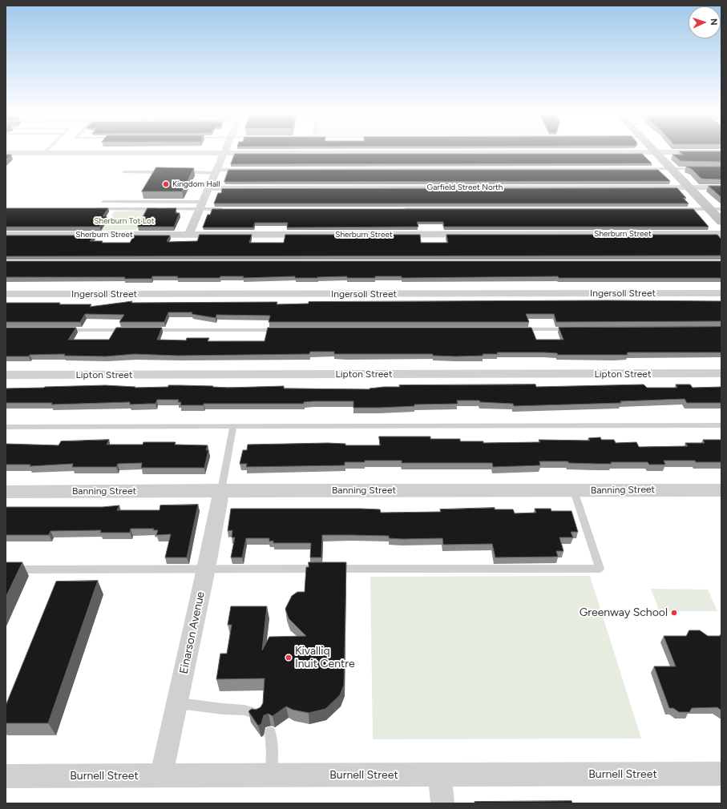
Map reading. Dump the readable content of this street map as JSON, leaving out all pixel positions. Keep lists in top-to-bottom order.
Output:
{
  "streets": {
    "street": [
      "Garfield Street North",
      "Sherburn Street",
      "Ingersoll Street",
      "Lipton Street",
      "Banning Street",
      "Einarson Avenue",
      "Burnell Street"
    ]
  },
  "crossings": [
    ["Banning Street", "Einarson Avenue"],
    ["Einarson Avenue", "Burnell Street"]
  ],
  "parks": ["Sherburn Tot Lot"],
  "places": ["Kingdom Hall", "Greenway School", "Kivalliq Inuit Centre"],
  "north": "right"
}
